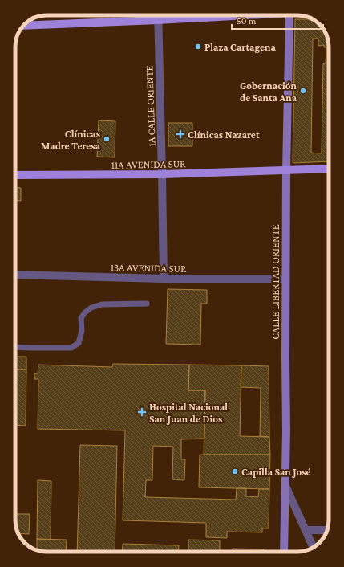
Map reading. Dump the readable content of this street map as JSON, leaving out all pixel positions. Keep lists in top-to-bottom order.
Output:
{
  "streets": {
    "main road": ["11A AVENIDA SUR", "CALLE LIBERTAD ORIENTE"],
    "street": ["1A CALLE ORIENTE", "13A AVENIDA SUR"]
  },
  "crossings": [
    ["1A CALLE ORIENTE", "11A AVENIDA SUR"],
    ["1A CALLE ORIENTE", "13A AVENIDA SUR"],
    ["11A AVENIDA SUR", "CALLE LIBERTAD ORIENTE"],
    ["13A AVENIDA SUR", "CALLE LIBERTAD ORIENTE"]
  ],
  "places": {
    "other": [
      "Plaza Cartagena",
      "Gobernación de Santa Ana",
      "Clínicas Madre Teresa",
      "Capilla San José"
    ],
    "health": ["Clínicas Nazaret", "Hospital Nacional San Juan de Dios"]
  },
  "scale_bar": "50 m"
}
